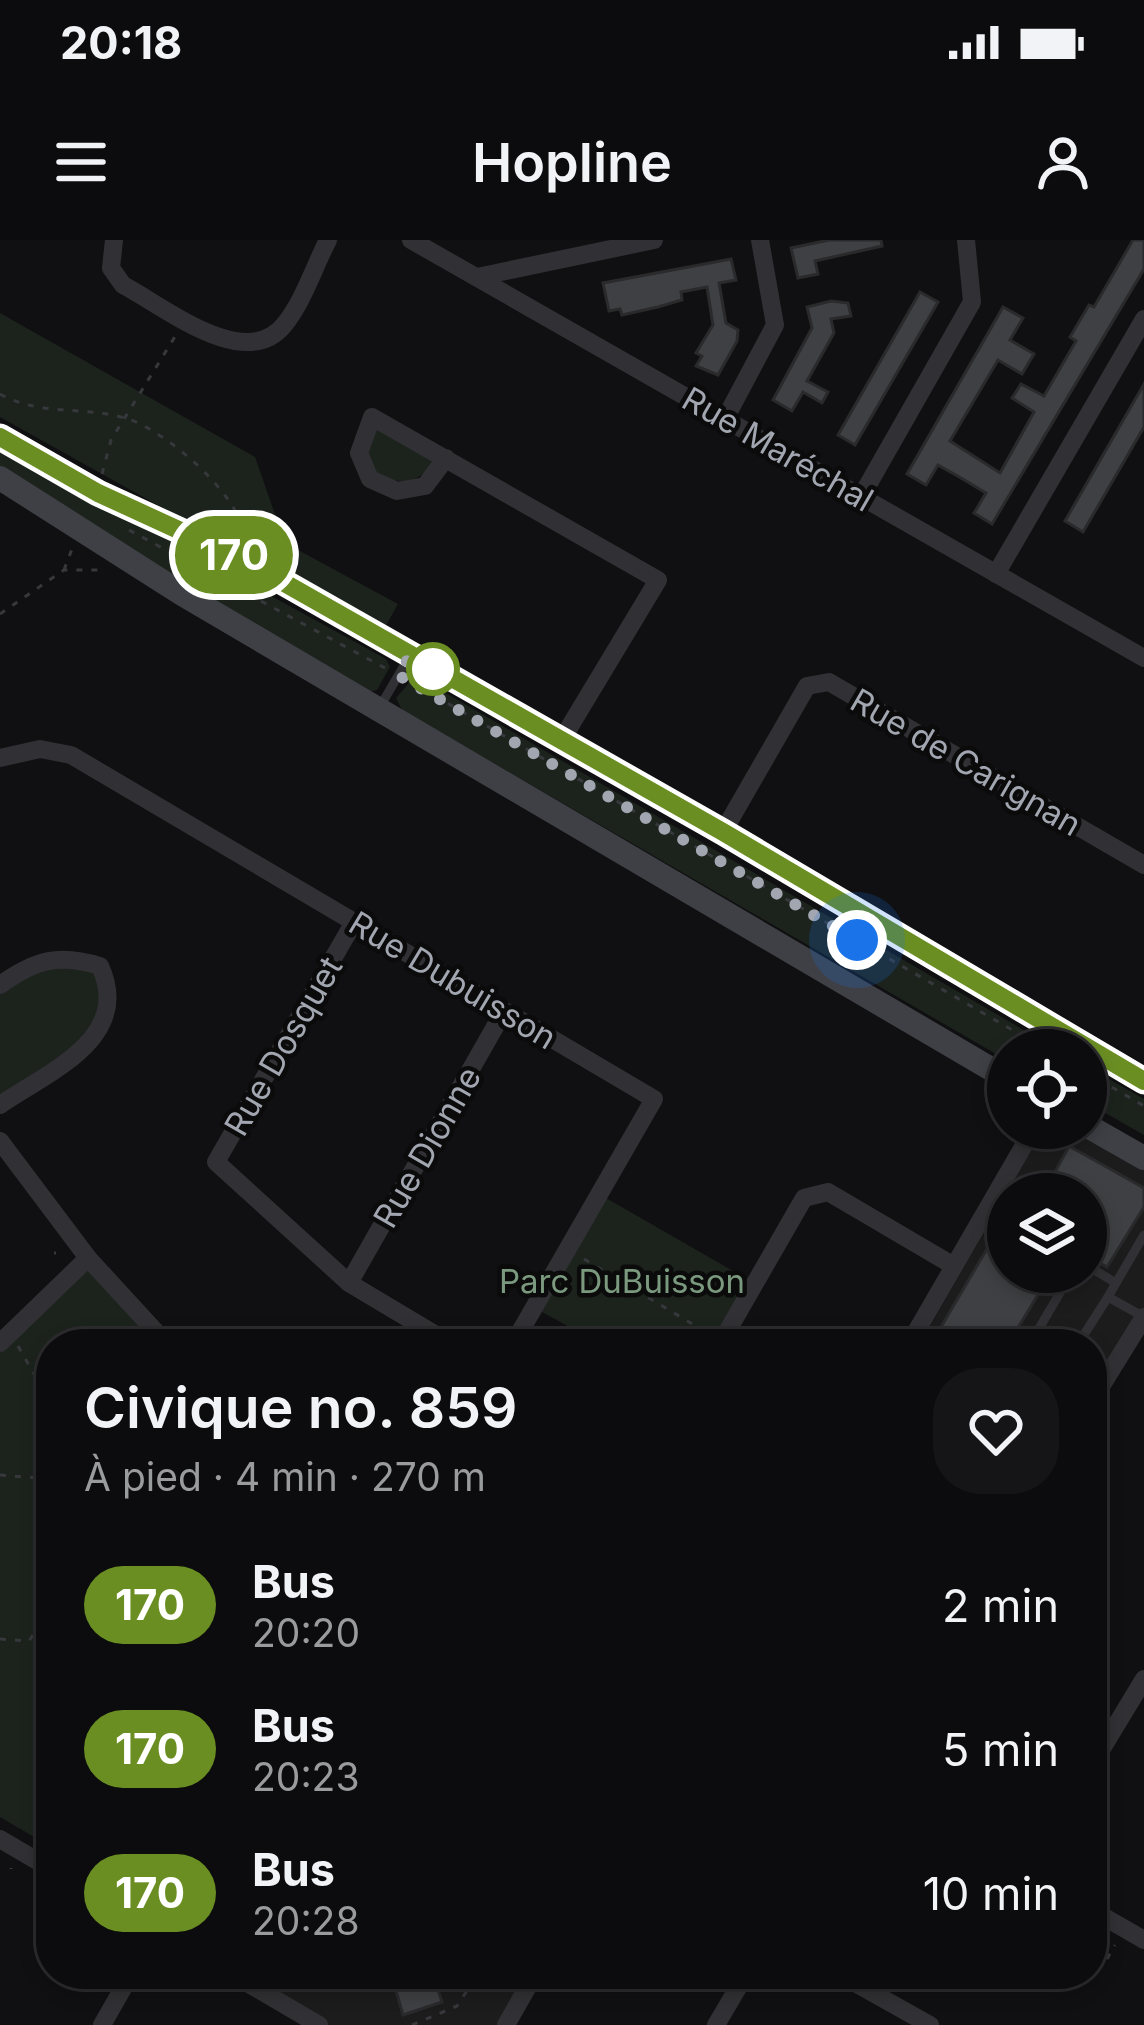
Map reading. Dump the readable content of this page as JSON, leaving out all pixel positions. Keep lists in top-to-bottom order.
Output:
{
  "streets": {
    "street": [
      "Rue Maréchal",
      "Rue de Carignan",
      "Rue Dubuisson",
      "Rue Dosquet",
      "Rue Dionne"
    ]
  },
  "crossings": [
    ["Rue Dubuisson", "Rue Dosquet"],
    ["Rue Dubuisson", "Rue Dionne"],
    ["Rue Dosquet", "Rue Dionne"]
  ],
  "parks": ["Parc DuBuisson"],
  "lines": ["bus line 170"],
  "page": {
    "status": "20:18",
    "header": "Hopline",
    "on_map": "170",
    "heading": ["Civique no. 859", "À pied · 4 min · 270 m"],
    "list": [
      {
        "mark": "170",
        "name": "Bus",
        "note": "20:20",
        "value": "2 min"
      },
      {
        "mark": "170",
        "name": "Bus",
        "note": "20:23",
        "value": "5 min"
      },
      {
        "mark": "170",
        "name": "Bus",
        "note": "20:28",
        "value": "10 min"
      }
    ]
  }
}
